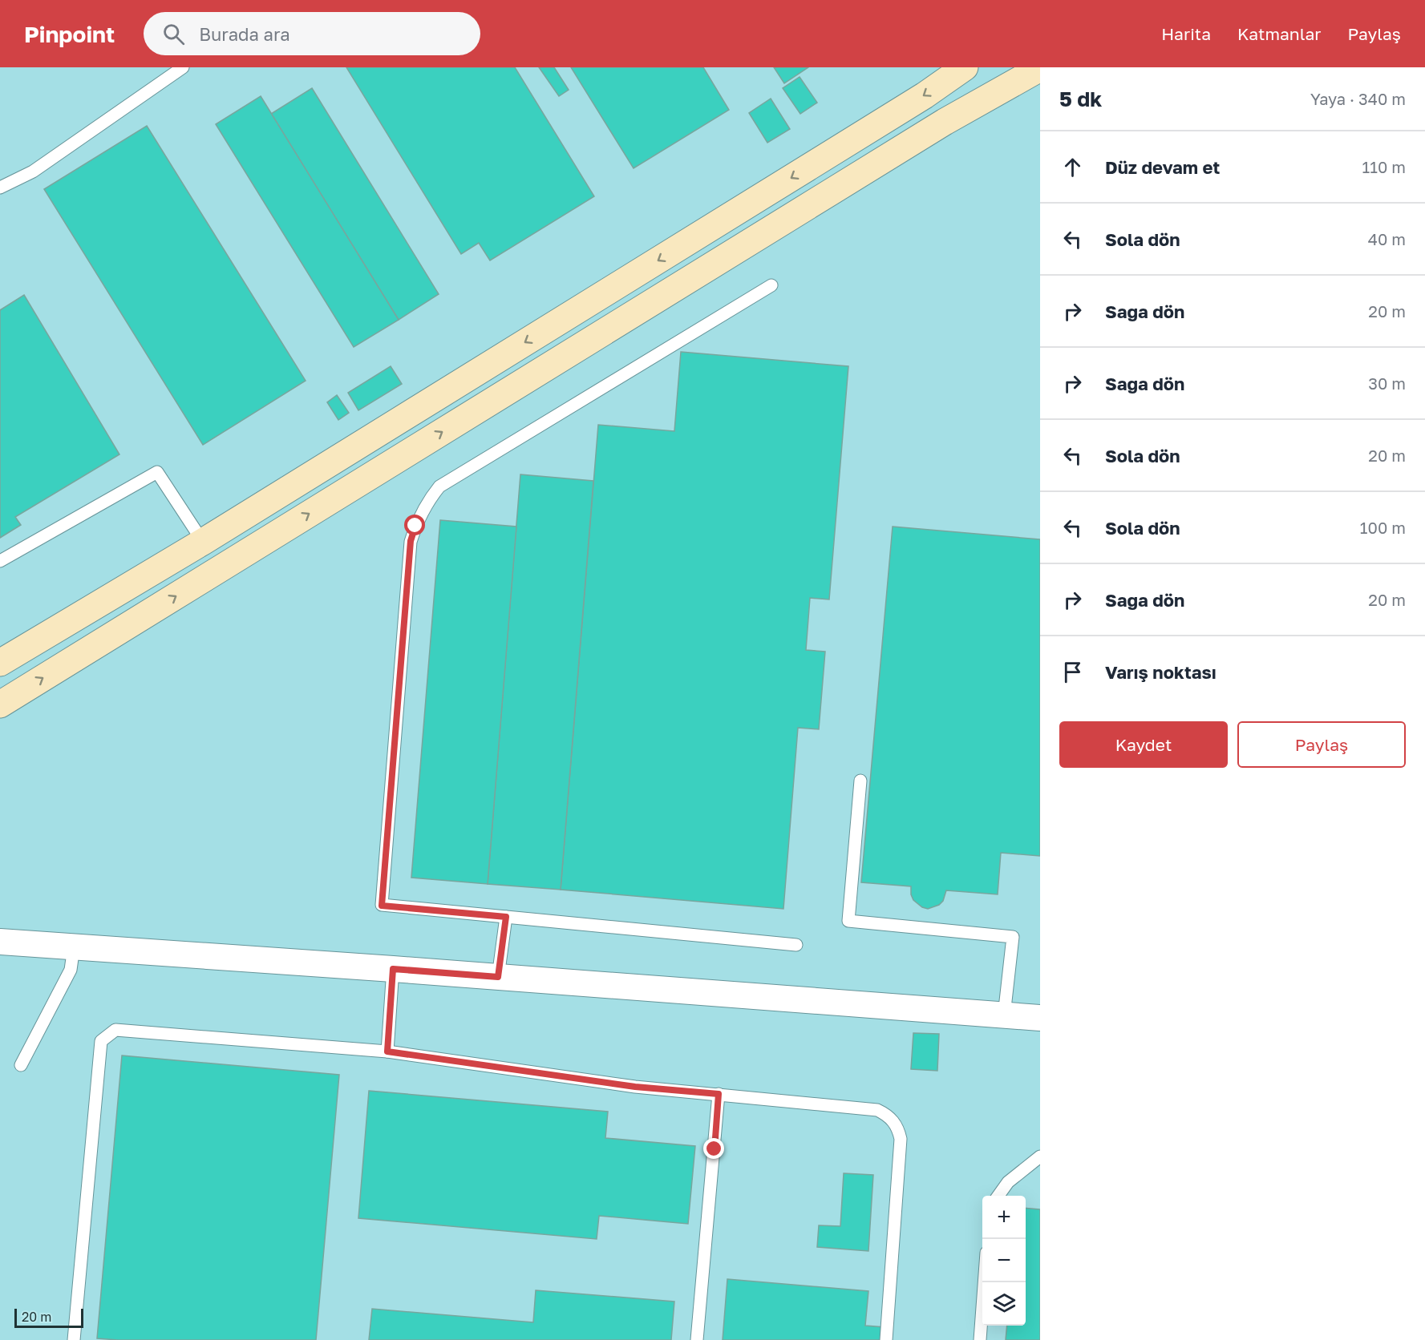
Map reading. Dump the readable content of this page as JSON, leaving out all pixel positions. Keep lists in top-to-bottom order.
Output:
{
  "scale_bar": "20 m",
  "page": {
    "header": "Pinpoint",
    "search": "Burada ara",
    "nav": ["Harita", "Katmanlar", "Paylaş"],
    "heading": ["5 dk", "Yaya · 340 m"],
    "list": [
      ["Düz devam et", "110 m"],
      ["Sola dön", "40 m"],
      ["Sağa dön", "20 m"],
      ["Sağa dön", "30 m"],
      ["Sola dön", "20 m"],
      ["Sola dön", "100 m"],
      ["Sağa dön", "20 m"],
      "Varış noktası"
    ],
    "buttons": ["Kaydet", "Paylaş"],
    "map_buttons": ["+", "−"],
    "scale": "20 m"
  }
}
